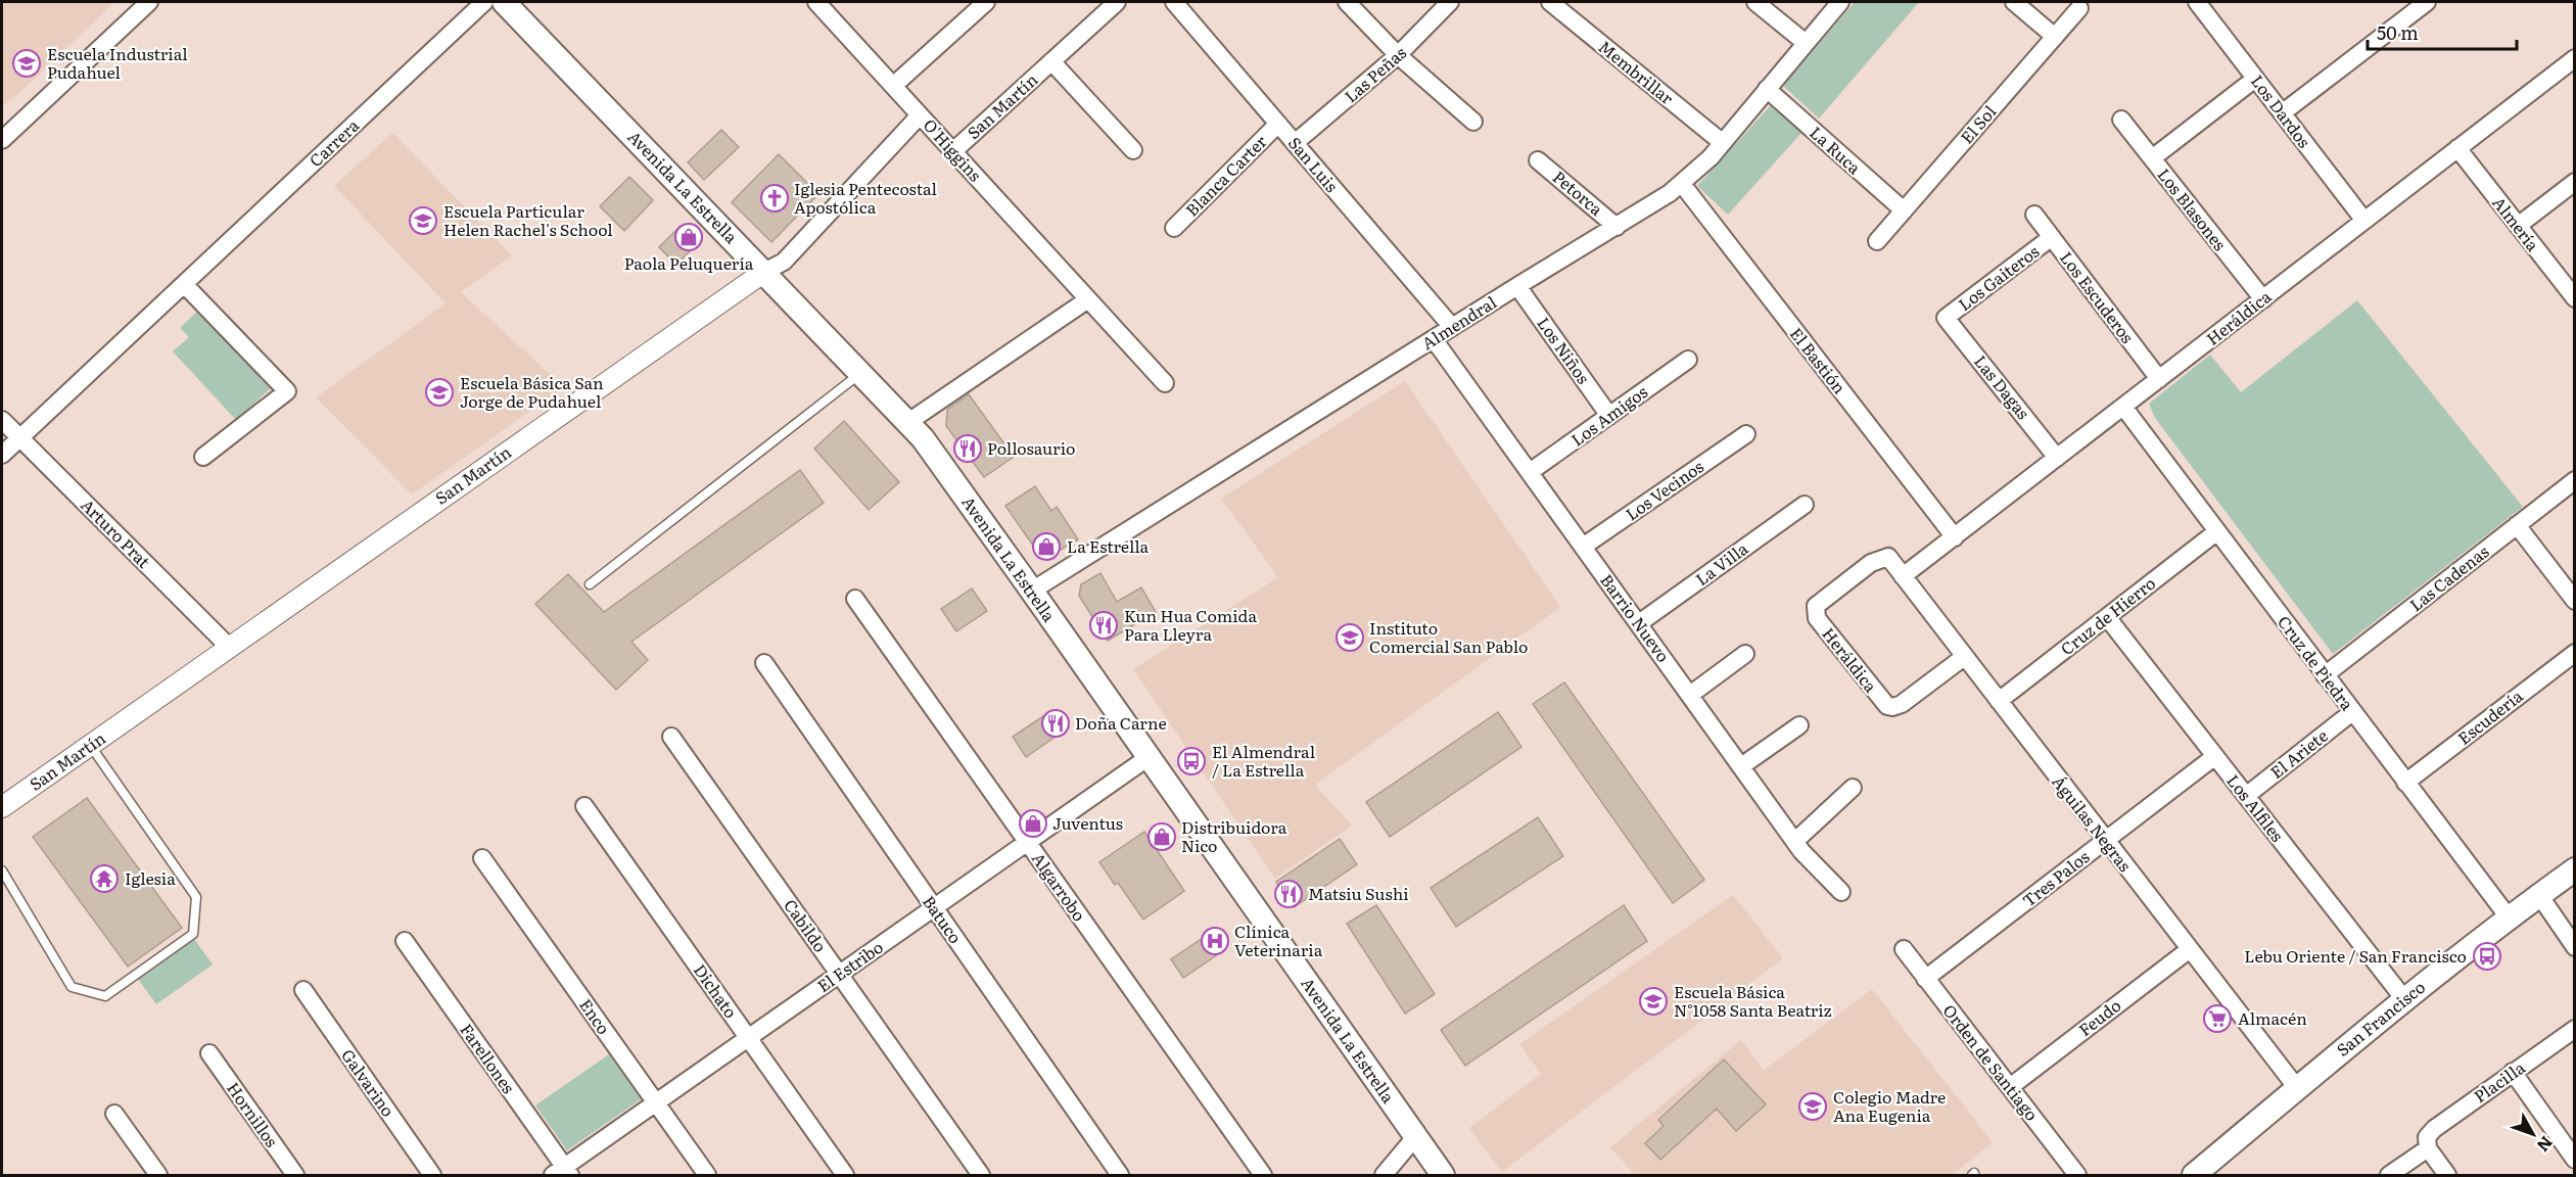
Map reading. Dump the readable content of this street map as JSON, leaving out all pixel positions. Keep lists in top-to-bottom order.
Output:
{
  "streets": {
    "main road": ["Avenida La Estrella", "San Francisco"],
    "street": [
      "Membrillar",
      "Las Peñas",
      "San Martín",
      "Los Dardos",
      "El Sol",
      "Carrera",
      "O'Higgins",
      "La Ruca",
      "San Luis",
      "Blanca Carter",
      "Petorca",
      "Los Blasones",
      "Almería",
      "Los Gaiteros",
      "Los Escuderos",
      "Heráldica",
      "Almendral",
      "Los Niños",
      "El Bastión",
      "Las Dagas",
      "Los Amigos",
      "Los Vecinos",
      "Arturo Prat",
      "La Villa",
      "Las Cadenas",
      "Cruz de Hierro",
      "Barrio Nuevo",
      "Cruz de Piedra",
      "Escudería",
      "El Ariete",
      "Los Alfiles",
      "Águilas Negras",
      "Tres Palos",
      "Algarrobo",
      "Batuco",
      "Cabildo",
      "El Estribo",
      "Dichato",
      "Enco",
      "Feudo",
      "Farellones",
      "Orden de Santiago",
      "Placilla",
      "Galvarino",
      "Hornillos"
    ]
  },
  "crossings": [
    ["Membrillar", "Almendral"],
    ["Las Peñas", "San Luis"],
    ["San Martín", "O'Higgins"],
    ["San Martín", "Avenida La Estrella"],
    ["San Martín", "Arturo Prat"],
    ["Los Dardos", "Heráldica"],
    ["El Sol", "La Ruca"],
    ["Carrera", "Arturo Prat"],
    ["La Ruca", "Almendral"],
    ["San Luis", "Blanca Carter"],
    ["San Luis", "Almendral"],
    ["Avenida La Estrella", "Almendral"],
    ["Avenida La Estrella", "El Estribo"],
    ["Petorca", "Almendral"],
    ["Los Blasones", "Heráldica"],
    ["Almería", "Heráldica"],
    ["Los Gaiteros", "Los Escuderos"],
    ["Los Gaiteros", "Las Dagas"],
    ["Los Escuderos", "Heráldica"],
    ["Heráldica", "El Bastión"],
    ["Heráldica", "Las Dagas"],
    ["Heráldica", "Cruz de Piedra"],
    ["Heráldica", "Águilas Negras"],
    ["Almendral", "Los Niños"],
    ["Almendral", "El Bastión"],
    ["Almendral", "Barrio Nuevo"],
    ["Los Niños", "Los Amigos"],
    ["Los Amigos", "Barrio Nuevo"],
    ["Los Vecinos", "Barrio Nuevo"],
    ["La Villa", "Barrio Nuevo"],
    ["Las Cadenas", "Cruz de Piedra"],
    ["Cruz de Hierro", "Cruz de Piedra"],
    ["Cruz de Hierro", "Los Alfiles"],
    ["Cruz de Hierro", "Águilas Negras"],
    ["Cruz de Piedra", "Escudería"],
    ["Cruz de Piedra", "El Ariete"],
    ["Cruz de Piedra", "San Francisco"],
    ["El Ariete", "Los Alfiles"],
    ["Los Alfiles", "Tres Palos"],
    ["Los Alfiles", "San Francisco"],
    ["Águilas Negras", "Tres Palos"],
    ["Águilas Negras", "Feudo"],
    ["Águilas Negras", "San Francisco"],
    ["Tres Palos", "Orden de Santiago"],
    ["Algarrobo", "El Estribo"],
    ["Batuco", "El Estribo"],
    ["Cabildo", "El Estribo"],
    ["El Estribo", "Dichato"],
    ["El Estribo", "Enco"],
    ["El Estribo", "Farellones"],
    ["Feudo", "Orden de Santiago"]
  ],
  "places": {
    "school or university": [
      "Escuela Industrial Pudahuel",
      "Escuela Particular Helen Rachel's School",
      "Escuela Básica San Jorge de Pudahuel",
      "Instituto Comercial San Pablo",
      "Escuela Básica N°1058 Santa Beatriz",
      "Colegio Madre Ana Eugenia"
    ],
    "church": ["Iglesia Pentecostal Apostólica"],
    "shop": [
      "Paola Peluquería",
      "La Estrella",
      "Juventus",
      "Distribuidora Nico"
    ],
    "restaurant": [
      "Pollosaurio",
      "Kun Hua Comida Para Lleyra",
      "Doña Carne",
      "Matsiu Sushi"
    ],
    "bus stop": ["El Almendral / La Estrella", "Lebu Oriente / San Francisco"],
    "temple": ["Iglesia"],
    "hospital": ["Clínica Veterinaria"],
    "supermarket": ["Almacén"]
  },
  "scale_bar": "50 m",
  "north": "bottom right"
}
